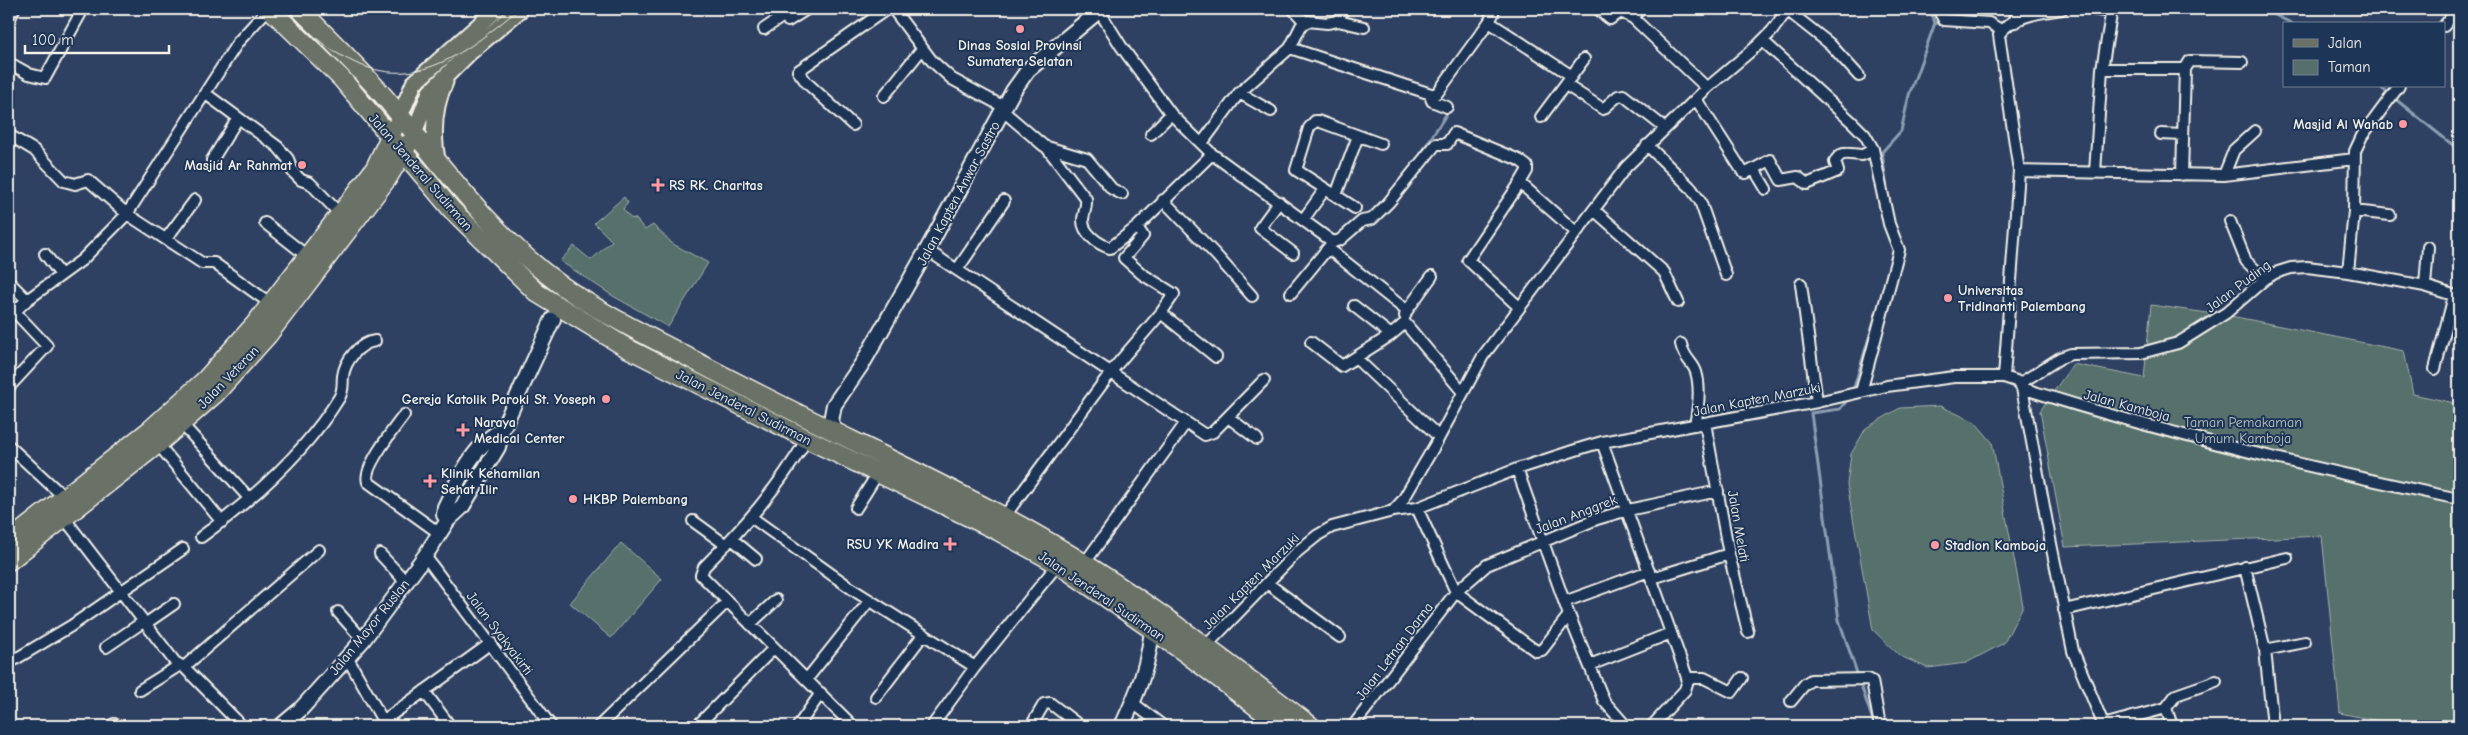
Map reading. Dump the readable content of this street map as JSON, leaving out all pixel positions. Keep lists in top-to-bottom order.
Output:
{
  "streets": {
    "highway": ["Jalan Jenderal Sudirman", "Jalan Veteran"],
    "street": [
      "Jalan Kapten Anwar Sastro",
      "Jalan Puding",
      "Jalan Kapten Marzuki",
      "Jalan Kamboja",
      "Jalan Anggrek",
      "Jalan Melati",
      "Jalan Mayor Ruslan",
      "Jalan Syakyakirti",
      "Jalan Letnan Darna"
    ]
  },
  "crossings": [
    ["Jalan Jenderal Sudirman", "Jalan Kapten Anwar Sastro"],
    ["Jalan Jenderal Sudirman", "Jalan Veteran"],
    ["Jalan Jenderal Sudirman", "Jalan Kapten Marzuki"],
    ["Jalan Puding", "Jalan Kapten Marzuki"],
    ["Jalan Puding", "Jalan Kamboja"],
    ["Jalan Kapten Marzuki", "Jalan Kamboja"],
    ["Jalan Kapten Marzuki", "Jalan Melati"],
    ["Jalan Anggrek", "Jalan Melati"],
    ["Jalan Anggrek", "Jalan Letnan Darna"],
    ["Jalan Mayor Ruslan", "Jalan Syakyakirti"]
  ],
  "parks": ["Taman Pemakaman Umum Kamboja"],
  "places": {
    "other": [
      "Dinas Sosial Provinsi Sumatera Selatan",
      "Masjid Al Wahab",
      "Masjid Ar Rahmat",
      "Universitas Tridinanti Palembang",
      "Gereja Katolik Paroki St. Yoseph",
      "HKBP Palembang",
      "Stadion Kamboja"
    ],
    "health": [
      "RS RK. Charitas",
      "Naraya Medical Center",
      "Klinik Kehamilan Sehat Ilir",
      "RSU YK Madira"
    ]
  },
  "legend": ["Jalan", "Taman"],
  "scale_bar": "100 m"
}
